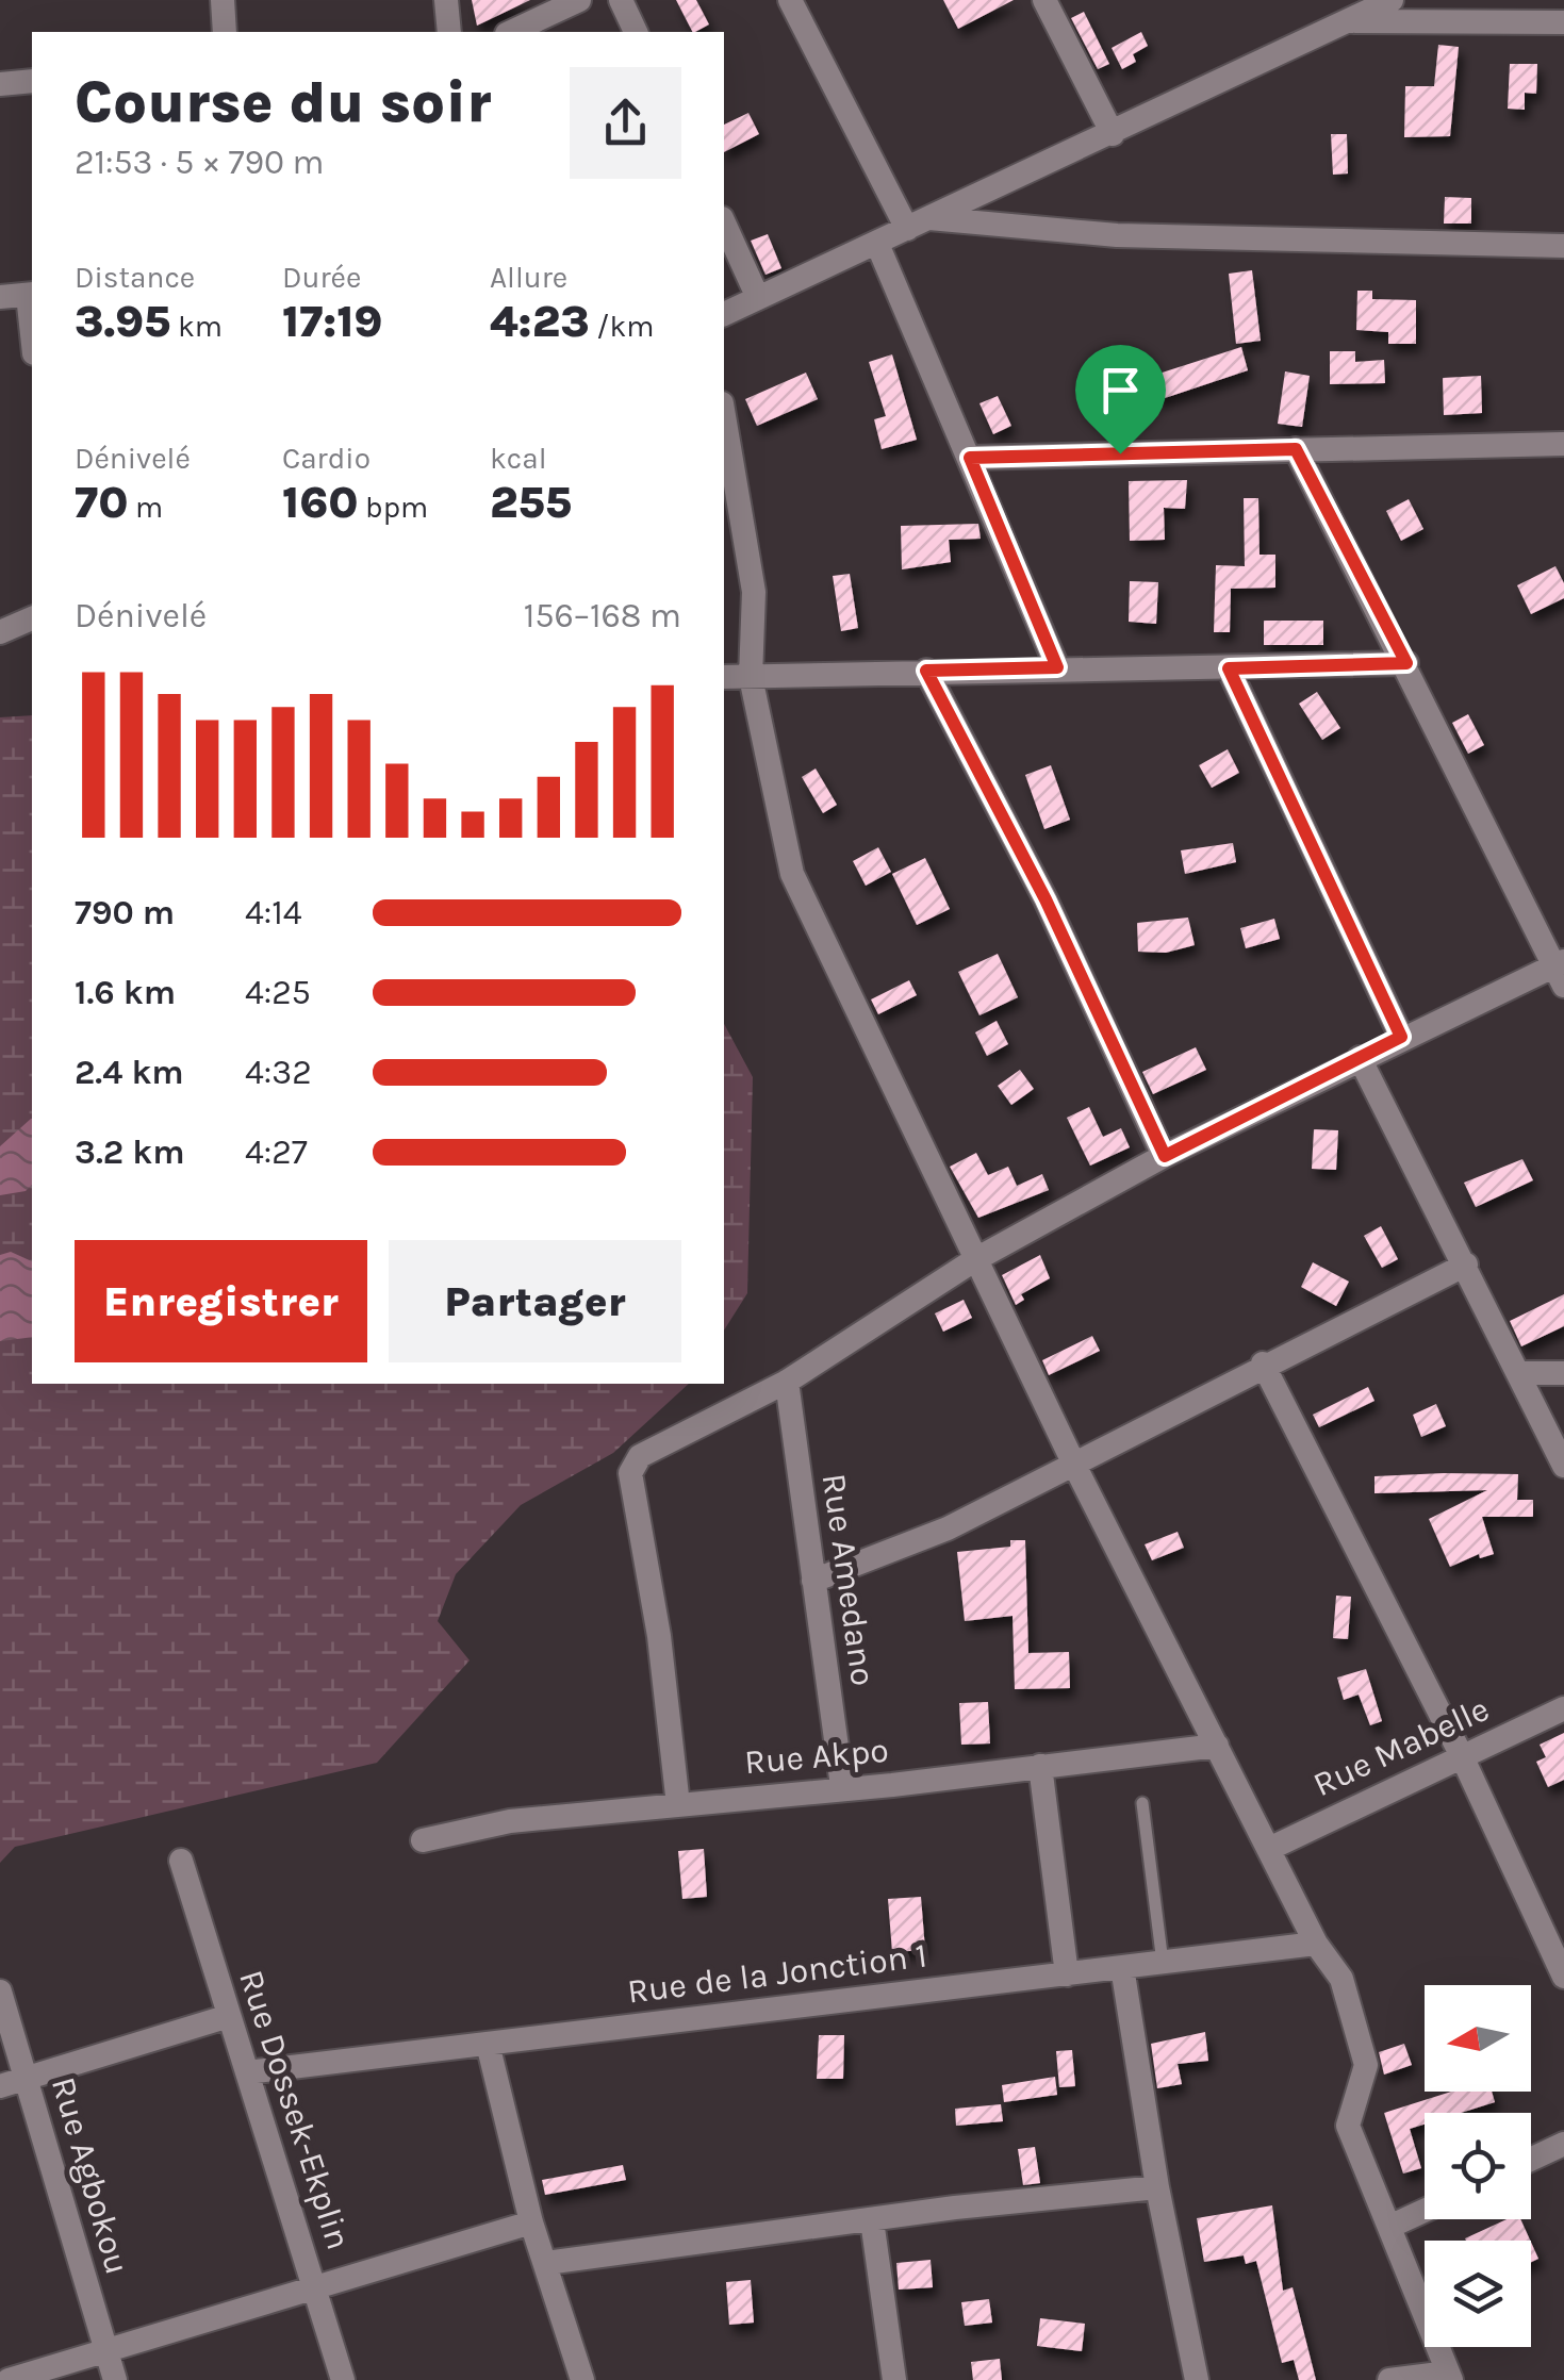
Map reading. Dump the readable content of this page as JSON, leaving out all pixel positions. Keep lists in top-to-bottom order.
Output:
{
  "streets": {
    "street": [
      "Rue Amedano",
      "Rue Mabelle",
      "Rue Akpo",
      "Rue de la Jonction 1",
      "Rue Dossek-Ekplin",
      "Rue Agbokou"
    ]
  },
  "crossings": [
    ["Rue Amedano", "Rue Akpo"],
    ["Rue de la Jonction 1", "Rue Dossek-Ekplin"]
  ],
  "north": "left",
  "page": {
    "heading": ["Course du soir", "21:53 · 5 × 790 m"],
    "stats": [
      ["Distance", "3.95 km"],
      ["Durée", "17:19"],
      ["Allure", "4:23 /km"],
      ["Dénivelé", "70 m"],
      ["Cardio", "160 bpm"],
      ["kcal", "255"]
    ],
    "chart": ["Dénivelé", "156–168 m"],
    "list": [
      {
        "name": "790 m",
        "note": "4:14"
      },
      {
        "name": "1.6 km",
        "note": "4:25"
      },
      {
        "name": "2.4 km",
        "note": "4:32"
      },
      {
        "name": "3.2 km",
        "note": "4:27"
      }
    ],
    "buttons": ["Enregistrer", "Partager"]
  }
}
